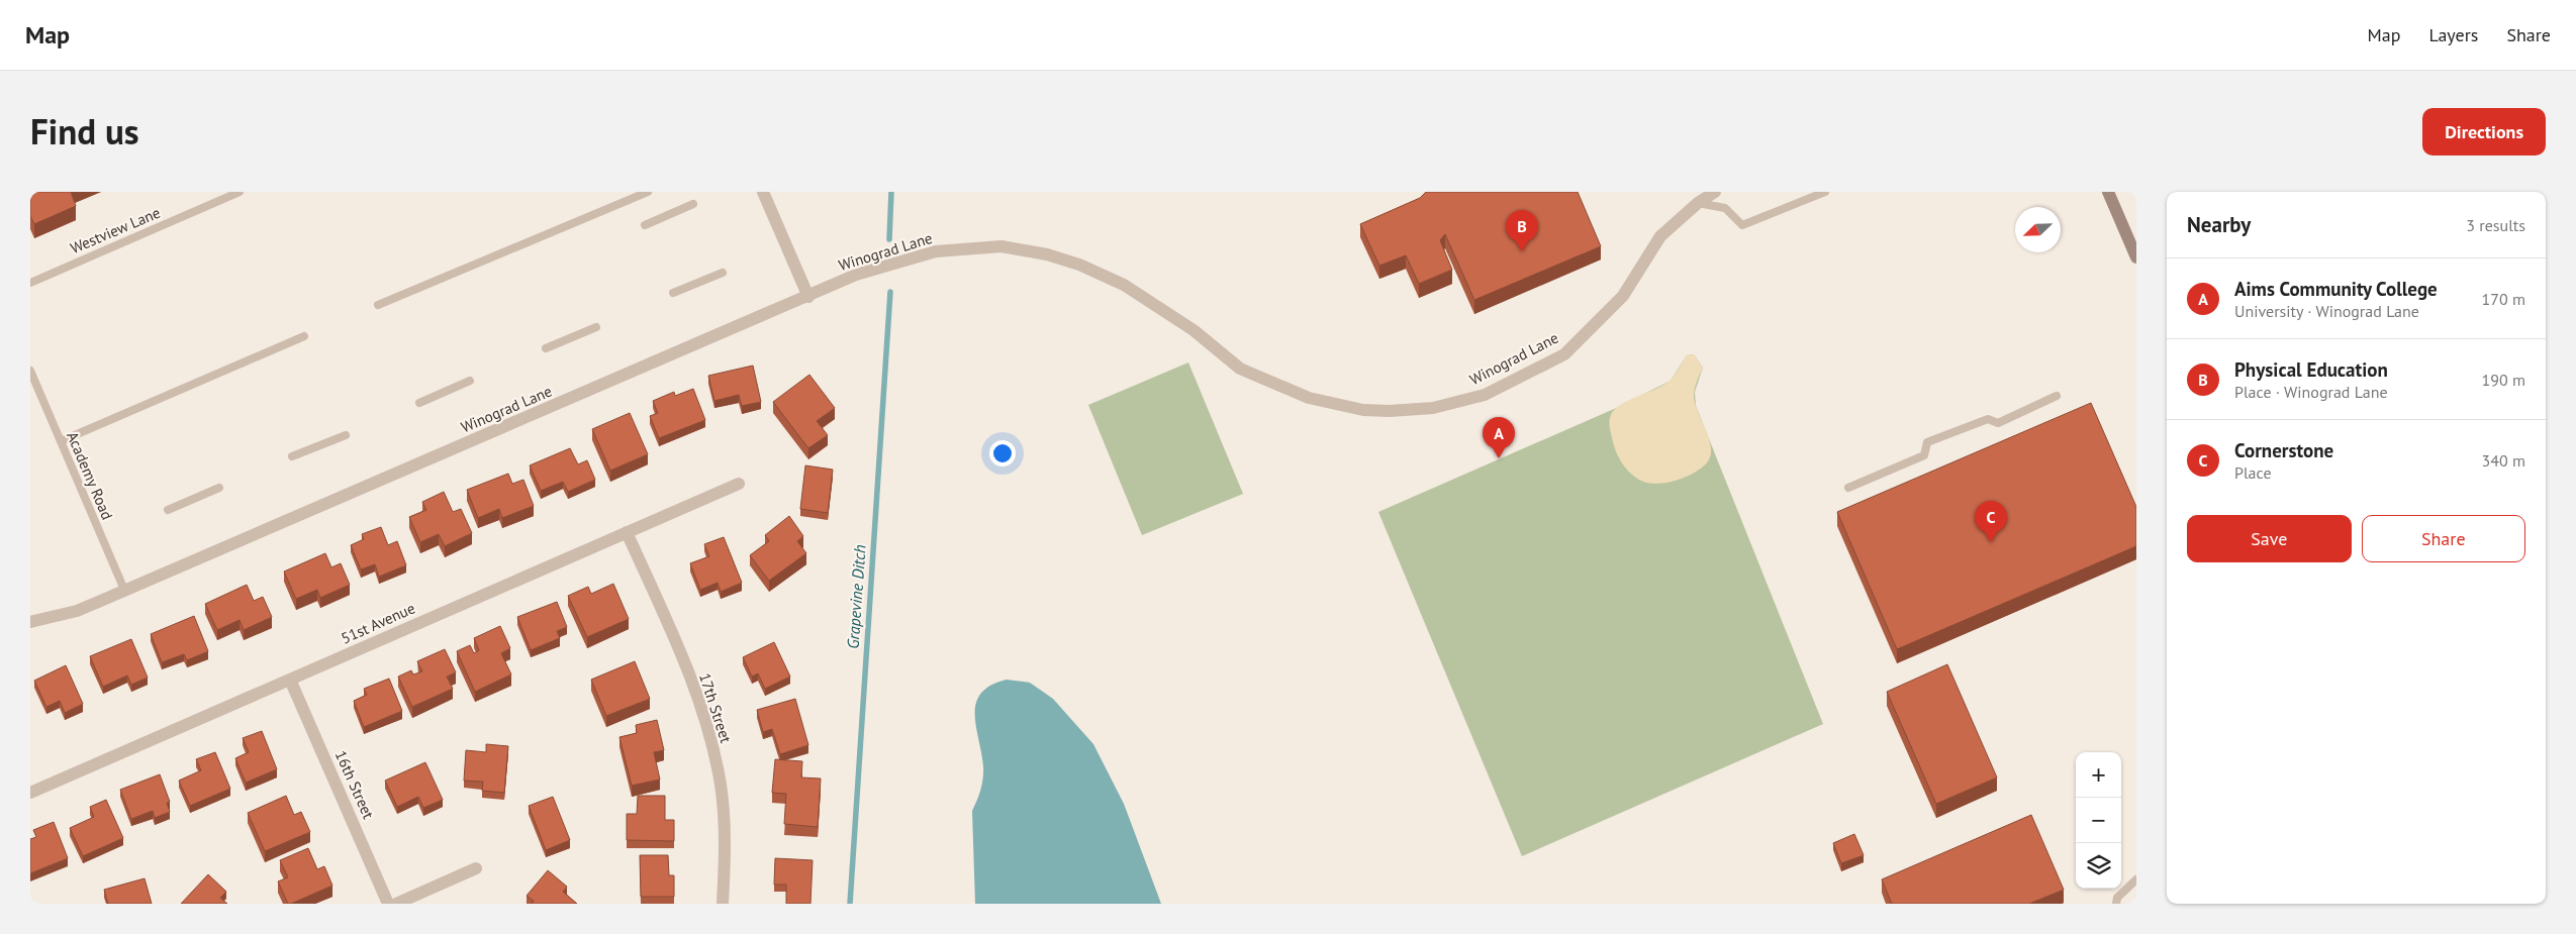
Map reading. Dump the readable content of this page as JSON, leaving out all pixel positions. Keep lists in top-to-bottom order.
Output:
{
  "streets": {
    "street": [
      "Winograd Lane",
      "51st Avenue",
      "17th Street",
      "16th Street"
    ],
    "lane": ["Westview Lane", "Academy Road"]
  },
  "crossings": [
    ["Winograd Lane", "Academy Road"],
    ["51st Avenue", "17th Street"],
    ["51st Avenue", "16th Street"]
  ],
  "water": ["Grapevine Ditch"],
  "north": "bottom left",
  "page": {
    "header": "Map",
    "nav": ["Map", "Layers", "Share"],
    "title": "Find us",
    "buttons": [
      "Directions",
      ["Save", "Share"]
    ],
    "heading": ["Nearby", "3 results"],
    "pins": ["B", "A", "C"],
    "list": [
      {
        "mark": "A",
        "name": "Aims Community College",
        "note": "University · Winograd Lane",
        "value": "170 m"
      },
      {
        "mark": "B",
        "name": "Physical Education",
        "note": "Place · Winograd Lane",
        "value": "190 m"
      },
      {
        "mark": "C",
        "name": "Cornerstone",
        "note": "Place",
        "value": "340 m"
      }
    ],
    "map_buttons": ["+", "−"]
  }
}
